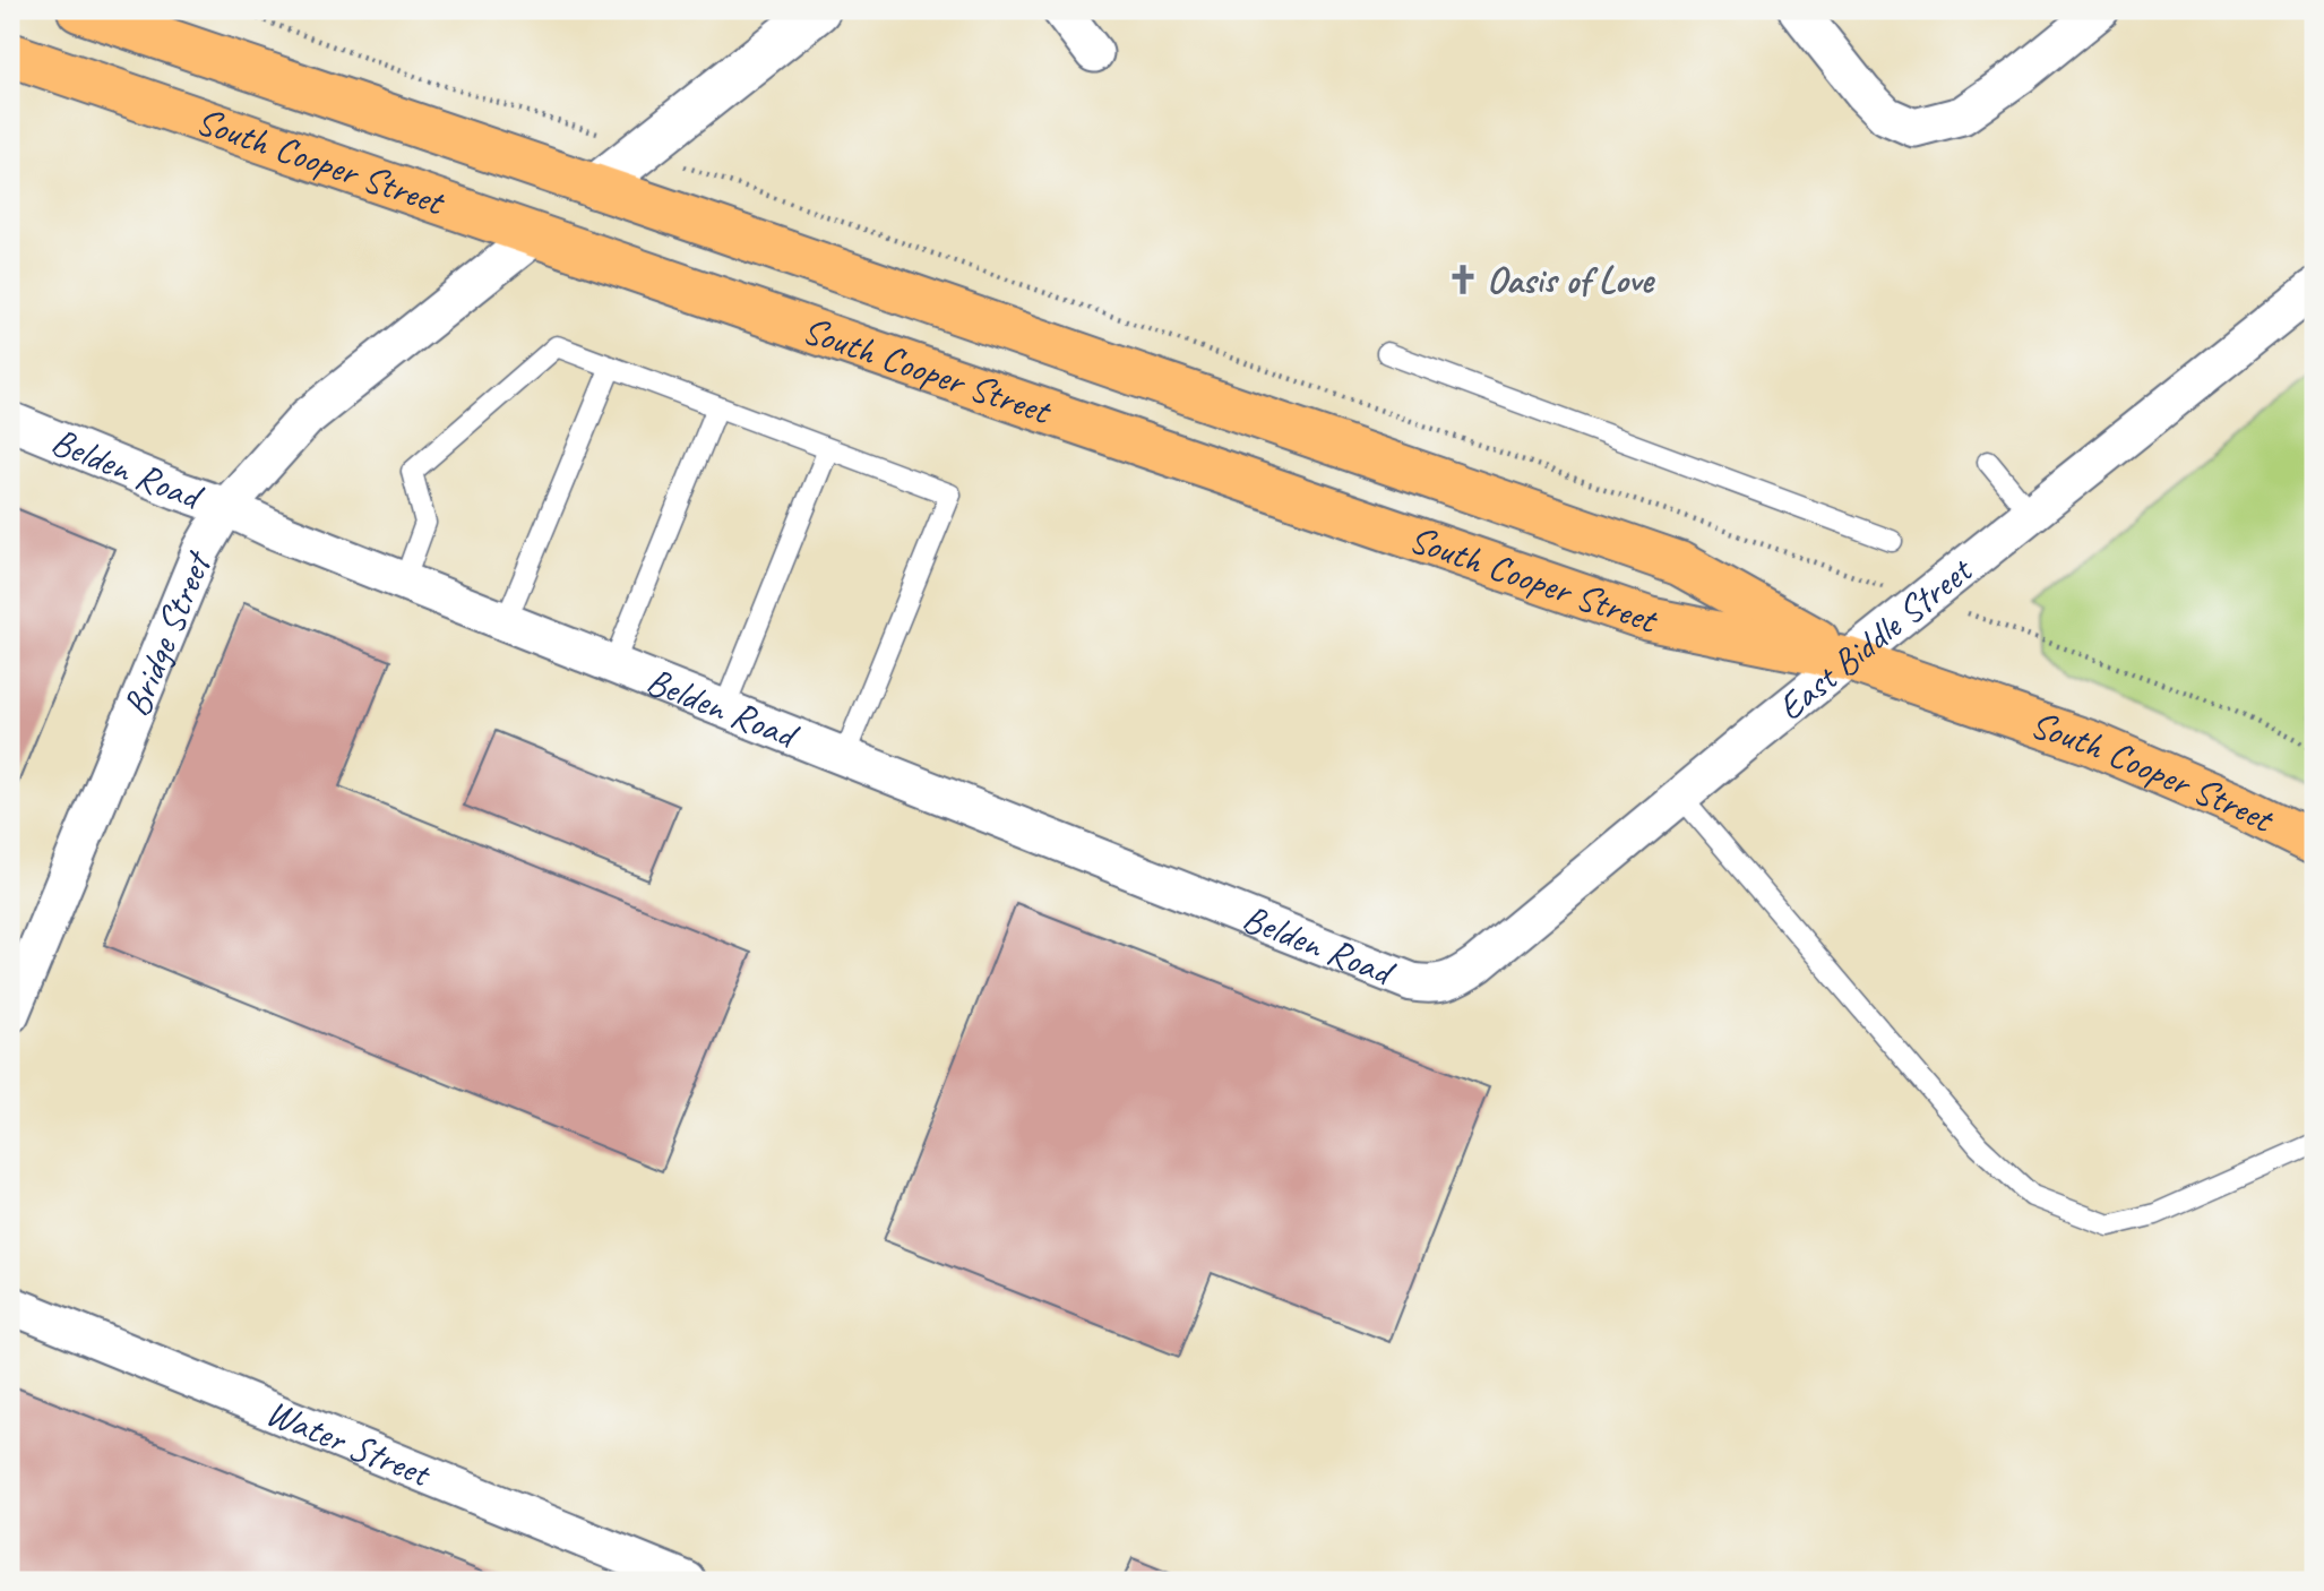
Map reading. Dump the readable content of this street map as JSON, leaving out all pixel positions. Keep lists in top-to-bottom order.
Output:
{
  "streets": {
    "main road": ["South Cooper Street"],
    "street": [
      "Belden Road",
      "Bridge Street",
      "East Biddle Street",
      "Water Street"
    ]
  },
  "crossings": [
    ["South Cooper Street", "Bridge Street"],
    ["South Cooper Street", "East Biddle Street"],
    ["Belden Road", "Bridge Street"],
    ["Belden Road", "East Biddle Street"]
  ],
  "places": {
    "church": ["Oasis of Love"]
  }
}
